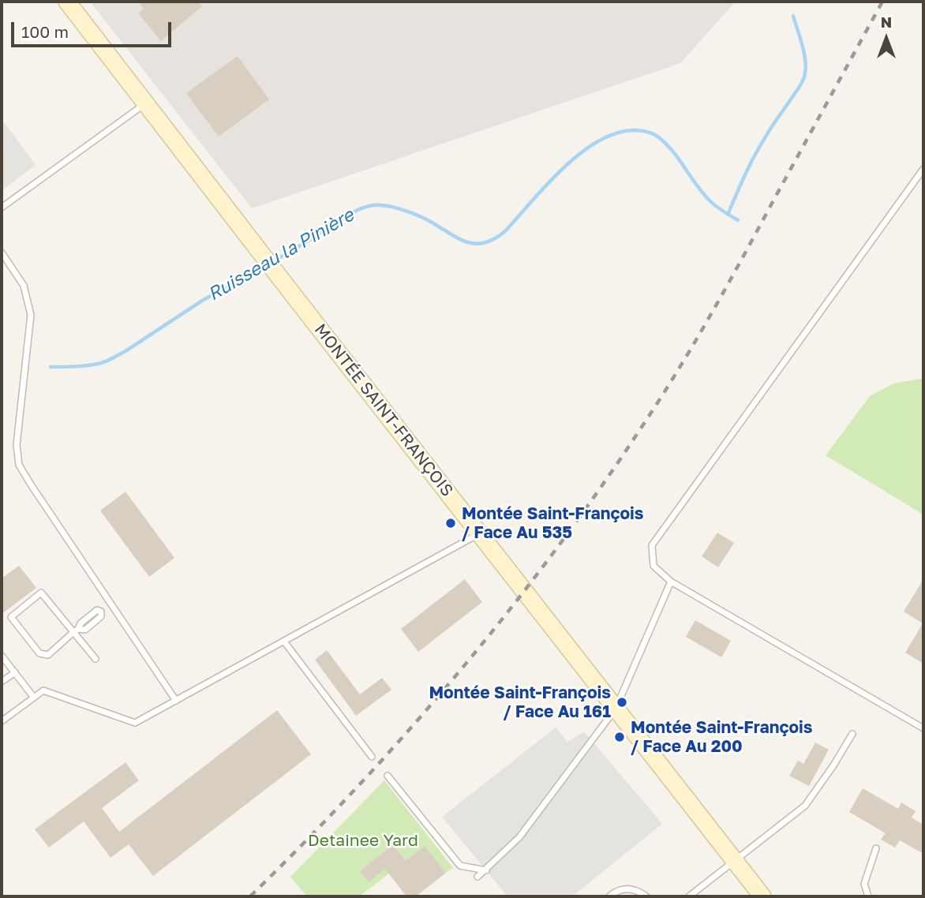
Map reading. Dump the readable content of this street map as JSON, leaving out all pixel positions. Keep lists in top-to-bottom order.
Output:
{
  "streets": {
    "street": ["MONTÉE SAINT-FRANÇOIS"]
  },
  "water": ["Ruisseau la Pinière"],
  "parks": ["Detainee Yard"],
  "places": ["Montée Saint-François / Face Au 535", "Montée Saint-François / Face Au 161", "Montée Saint-François / Face Au 200"],
  "scale_bar": "100 m",
  "north": "top"
}
